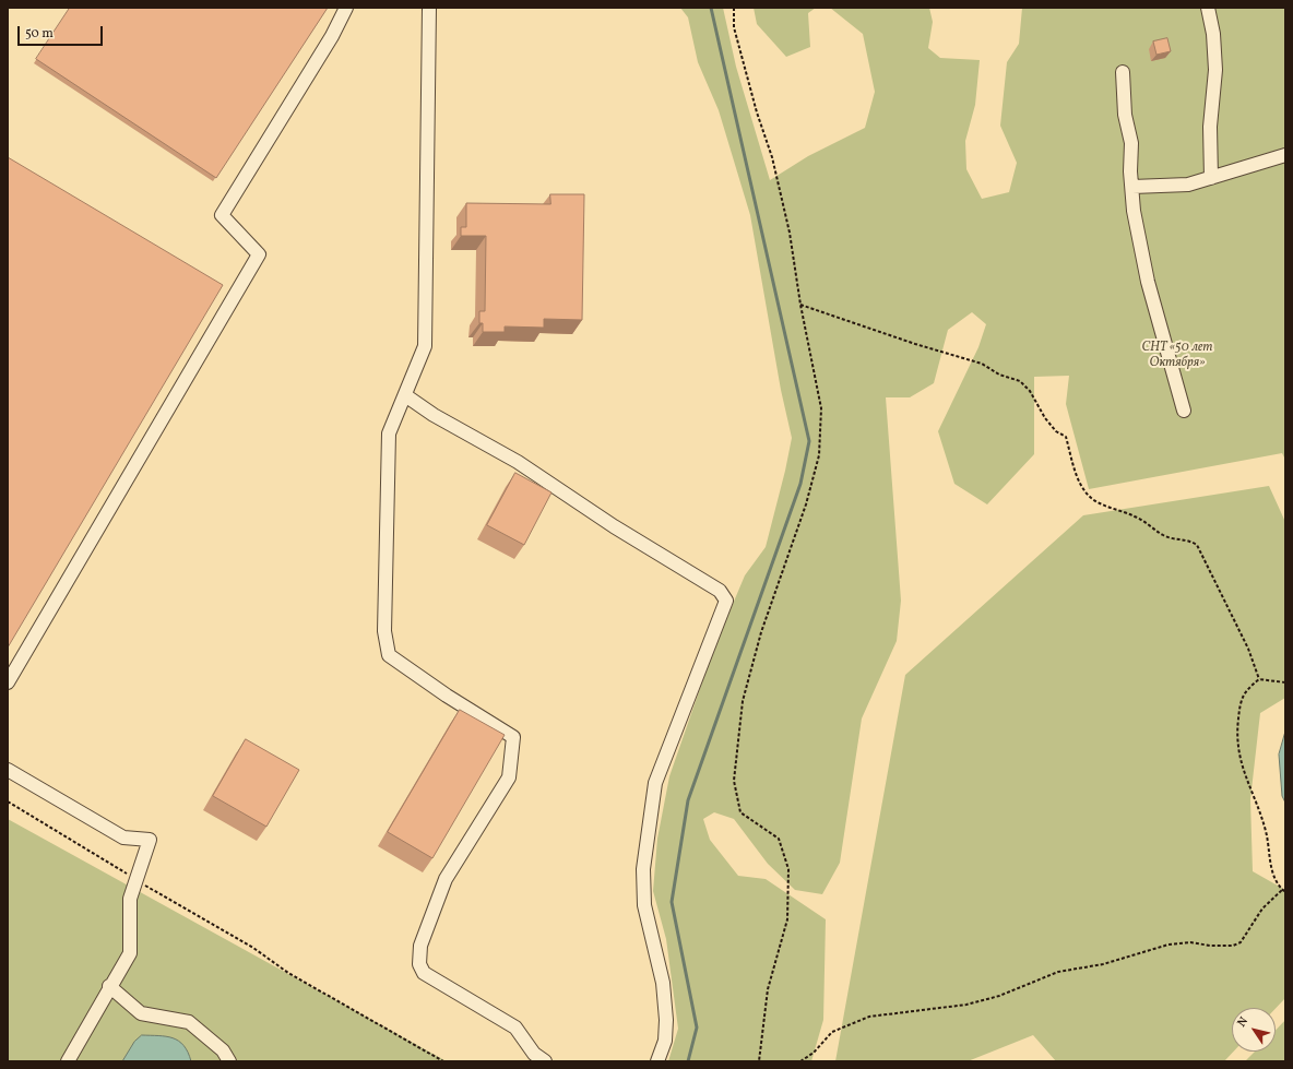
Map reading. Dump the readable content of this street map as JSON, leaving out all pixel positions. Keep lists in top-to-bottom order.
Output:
{
  "parks": ["СНТ «50 лет Октября»"],
  "scale_bar": "50 m",
  "north": "top left"
}
